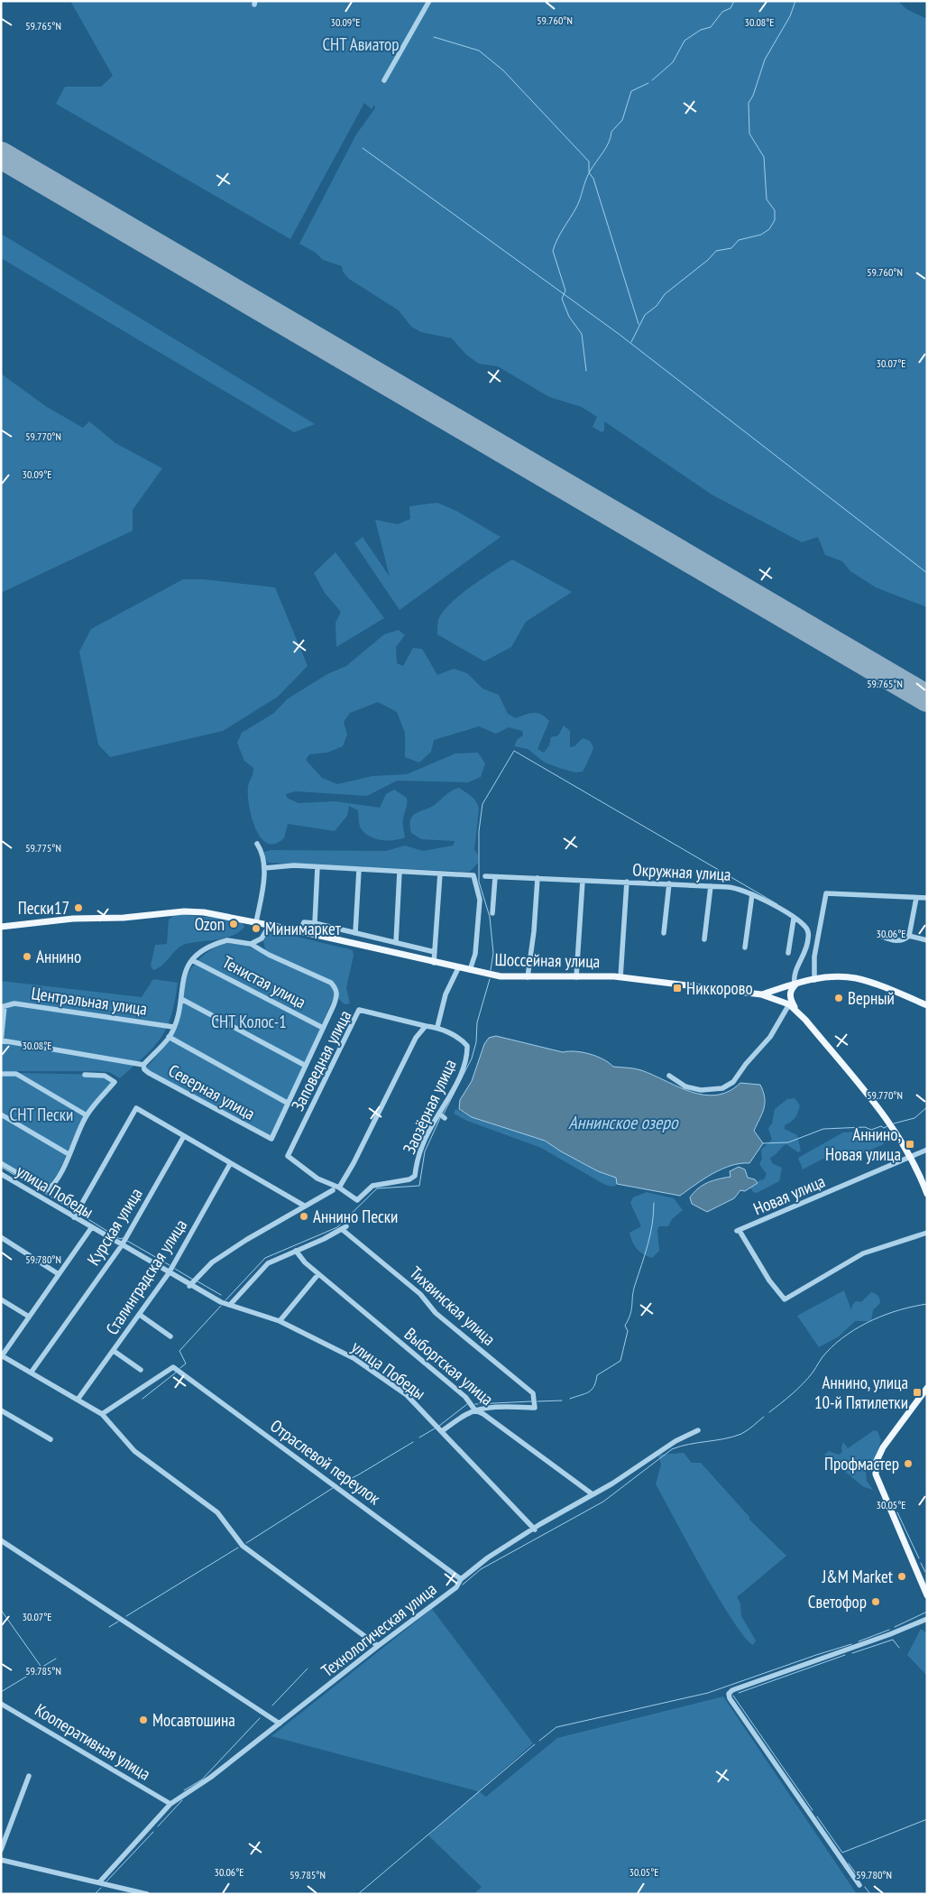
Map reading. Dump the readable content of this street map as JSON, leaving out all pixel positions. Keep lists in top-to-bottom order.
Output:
{
  "streets": {
    "main road": ["Шоссейная улица"],
    "street": [
      "Окружная улица",
      "Тенистая улица",
      "Центральная улица",
      "Заповедная улица",
      "Северная улица",
      "Заозёрная улица",
      "улица Победы",
      "Новая улица",
      "Курская улица",
      "Сталинградская улица",
      "Тихвинская улица",
      "Выборгская улица",
      "Отраслевой переулок",
      "Технологическая улица",
      "Кооперативная улица"
    ]
  },
  "crossings": [
    ["Заповедная улица", "Заозёрная улица"],
    ["улица Победы", "Курская улица"],
    ["улица Победы", "Сталинградская улица"],
    ["улица Победы", "Технологическая улица"],
    ["Тихвинская улица", "Выборгская улица"],
    ["Выборгская улица", "Технологическая улица"],
    ["Отраслевой переулок", "Технологическая улица"],
    ["Технологическая улица", "Кооперативная улица"]
  ],
  "water": ["Аннинское озеро"],
  "parks": ["СНТ Авиатор", "СНТ Колос-1", "СНТ Пески"],
  "places": {
    "other": [
      "Пески17",
      "Ozon",
      "Минимаркет",
      "Аннино",
      "Верный",
      "Аннино Пески",
      "Профмастер",
      "J&M Market",
      "Светофор",
      "Мосавтошина"
    ],
    "transit": ["Никкорово", "Аннино, Новая улица", "Аннино, улица 10-й Пятилетки"]
  },
  "coordinates": [
    "59.760°N",
    "30.08°E",
    "30.09°E",
    "59.765°N",
    "30.07°E",
    "59.770°N",
    "59.775°N",
    "30.06°E",
    "59.780°N",
    "30.05°E",
    "59.785°N"
  ]
}
